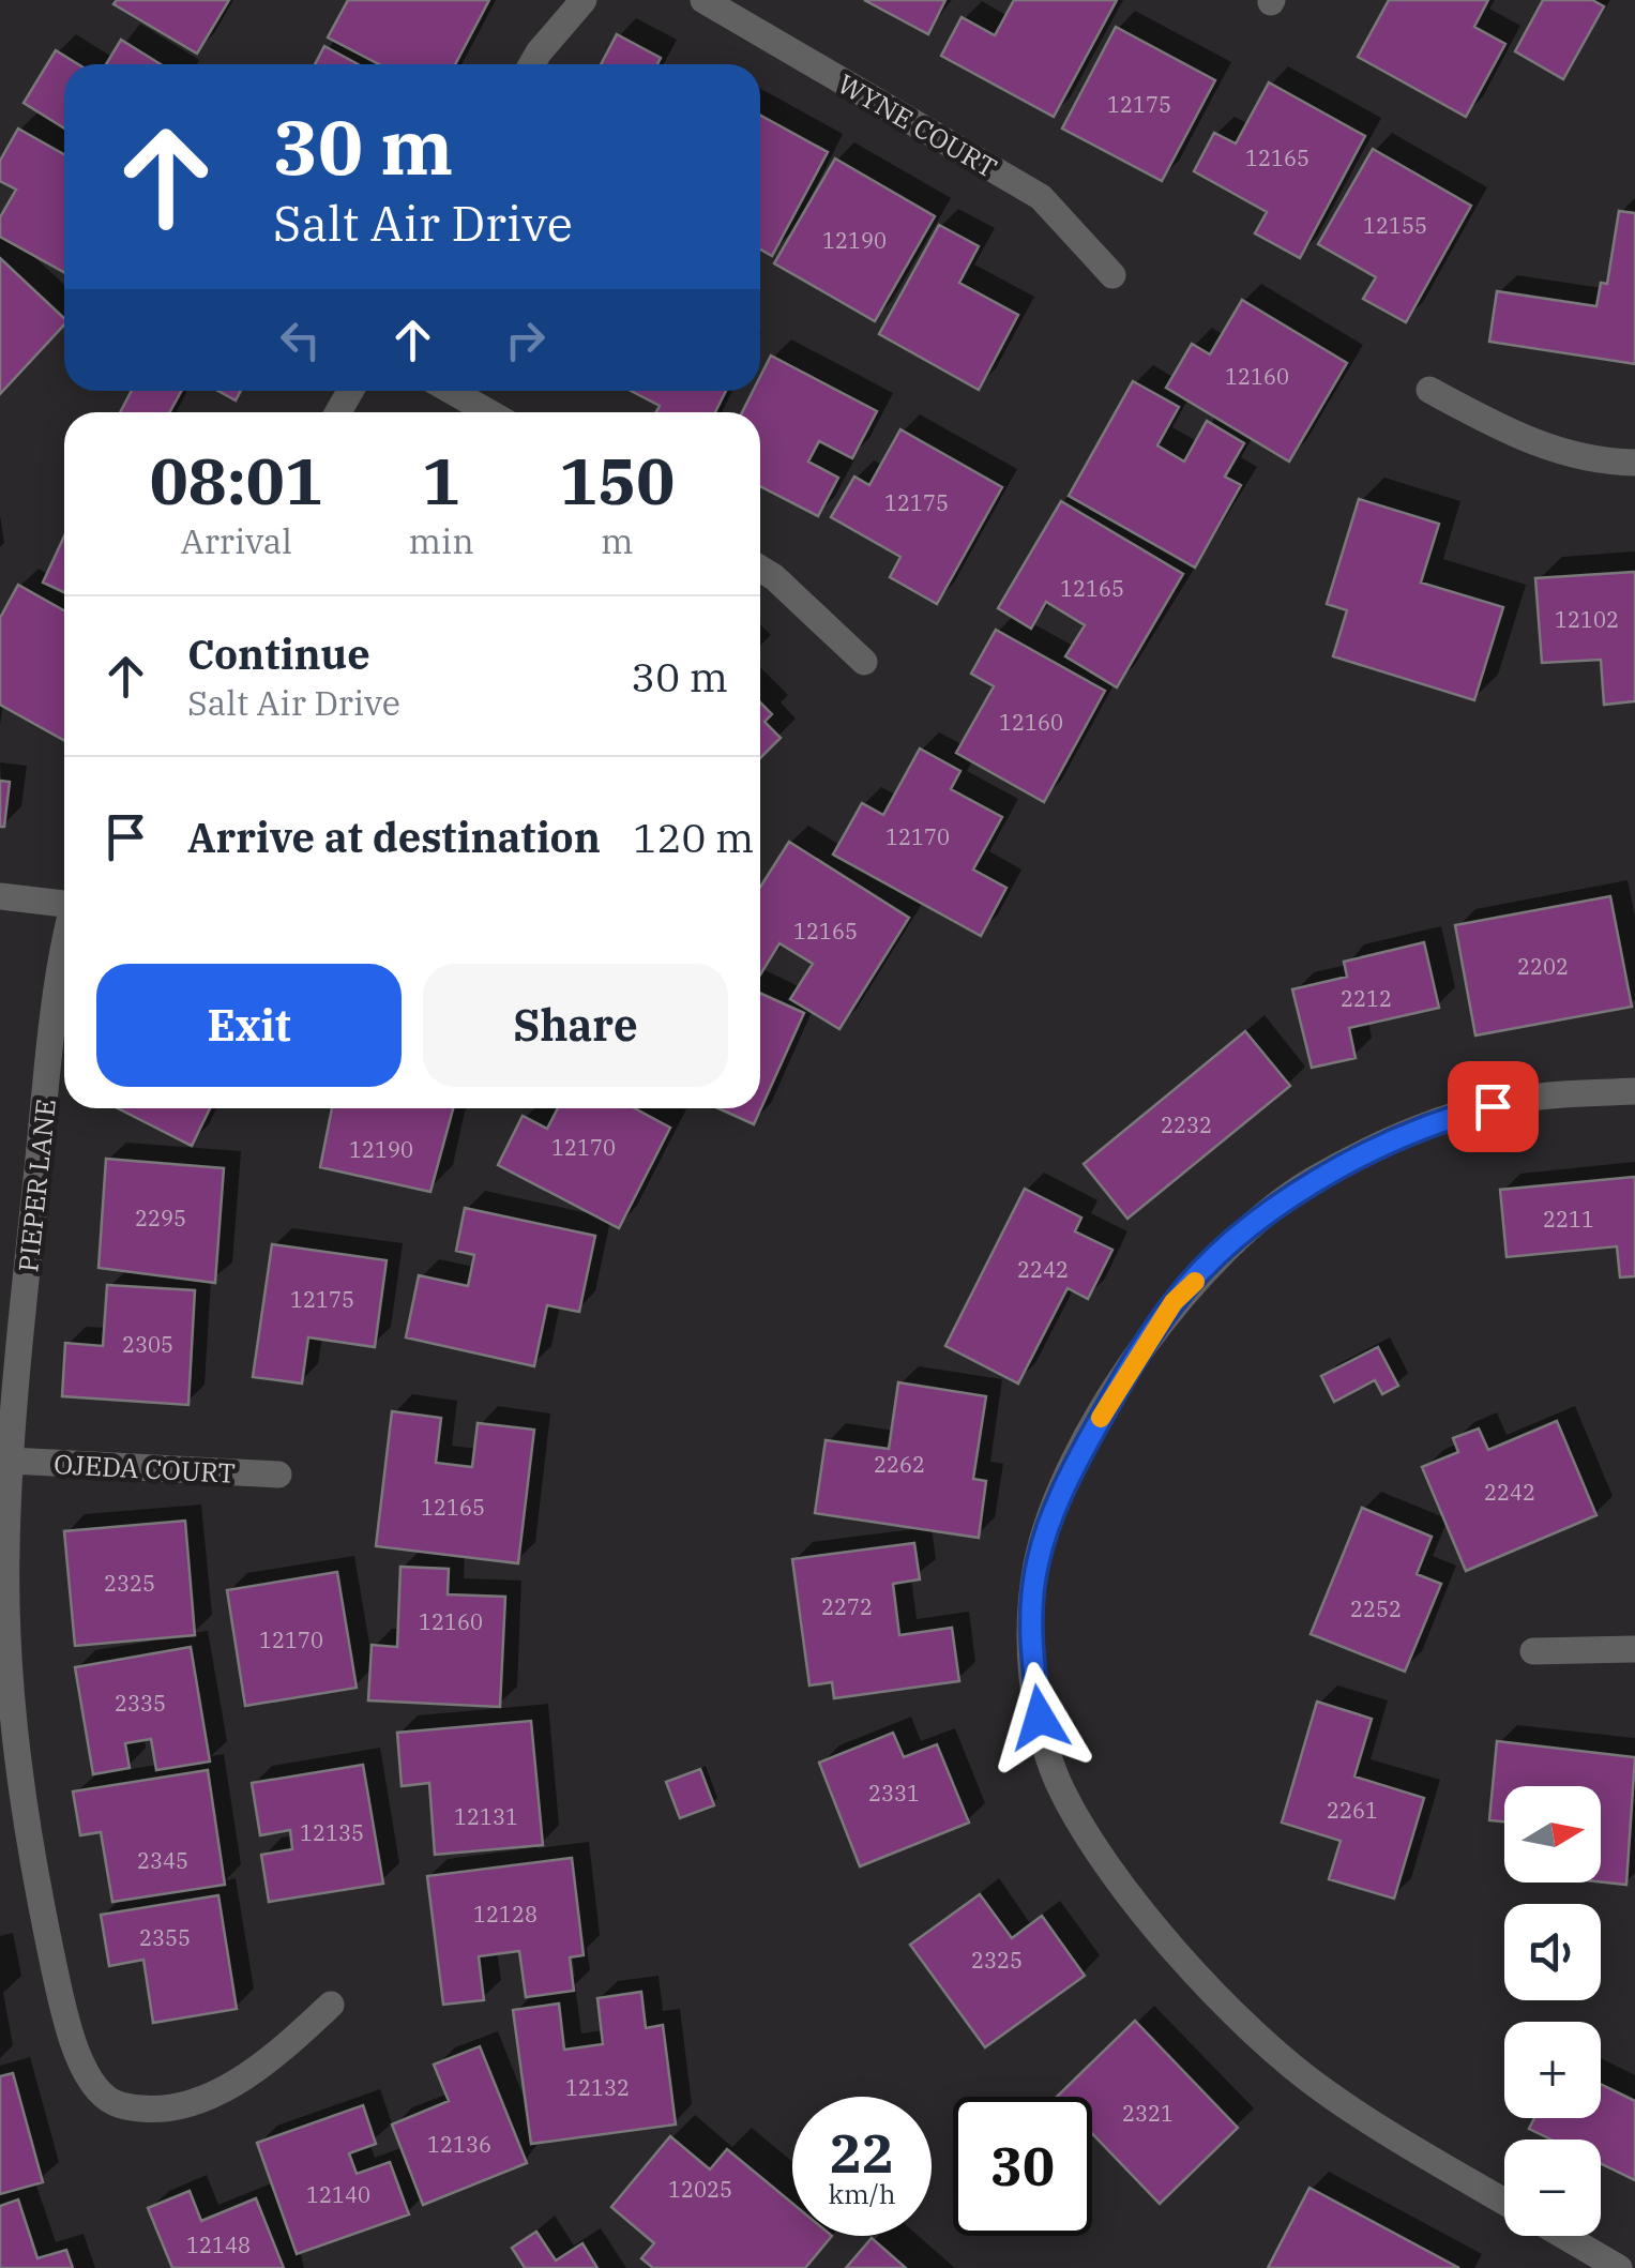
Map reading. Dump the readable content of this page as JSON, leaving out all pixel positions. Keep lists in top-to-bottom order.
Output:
{
  "streets": {
    "street": ["WYNE COURT", "PIEPER LANE", "OJEDA COURT"]
  },
  "crossings": [
    ["PIEPER LANE", "OJEDA COURT"]
  ],
  "house_numbers": [
    "12175",
    "12165",
    "12155",
    "12190",
    "12160",
    "12175",
    "12165",
    "12102",
    "12160",
    "12170",
    "12165",
    "2202",
    "2212",
    "2232",
    "12170",
    "12190",
    "2295",
    "2211",
    "2242",
    "12175",
    "2305",
    "2262",
    "2242",
    "12165",
    "2325",
    "2272",
    "2252",
    "12160",
    "12170",
    "2335",
    "2331",
    "2261",
    "12131",
    "12135",
    "2345",
    "12128",
    "2355",
    "2325",
    "12132",
    "2321",
    "12136",
    "12025",
    "12140",
    "12148"
  ],
  "north": "right",
  "page": {
    "turn": ["30 m", "Salt Air Drive"],
    "eta": [
      "08:01",
      "Arrival",
      "1",
      "min",
      "150",
      "m"
    ],
    "list": [
      {
        "name": "Continue",
        "note": "Salt Air Drive",
        "value": "30 m"
      },
      {
        "name": "Arrive at destination",
        "value": "120 m"
      }
    ],
    "buttons": ["Exit", "Share"],
    "map_buttons": ["+", "−"],
    "speed": "22 km/h",
    "limit": "30"
  }
}
